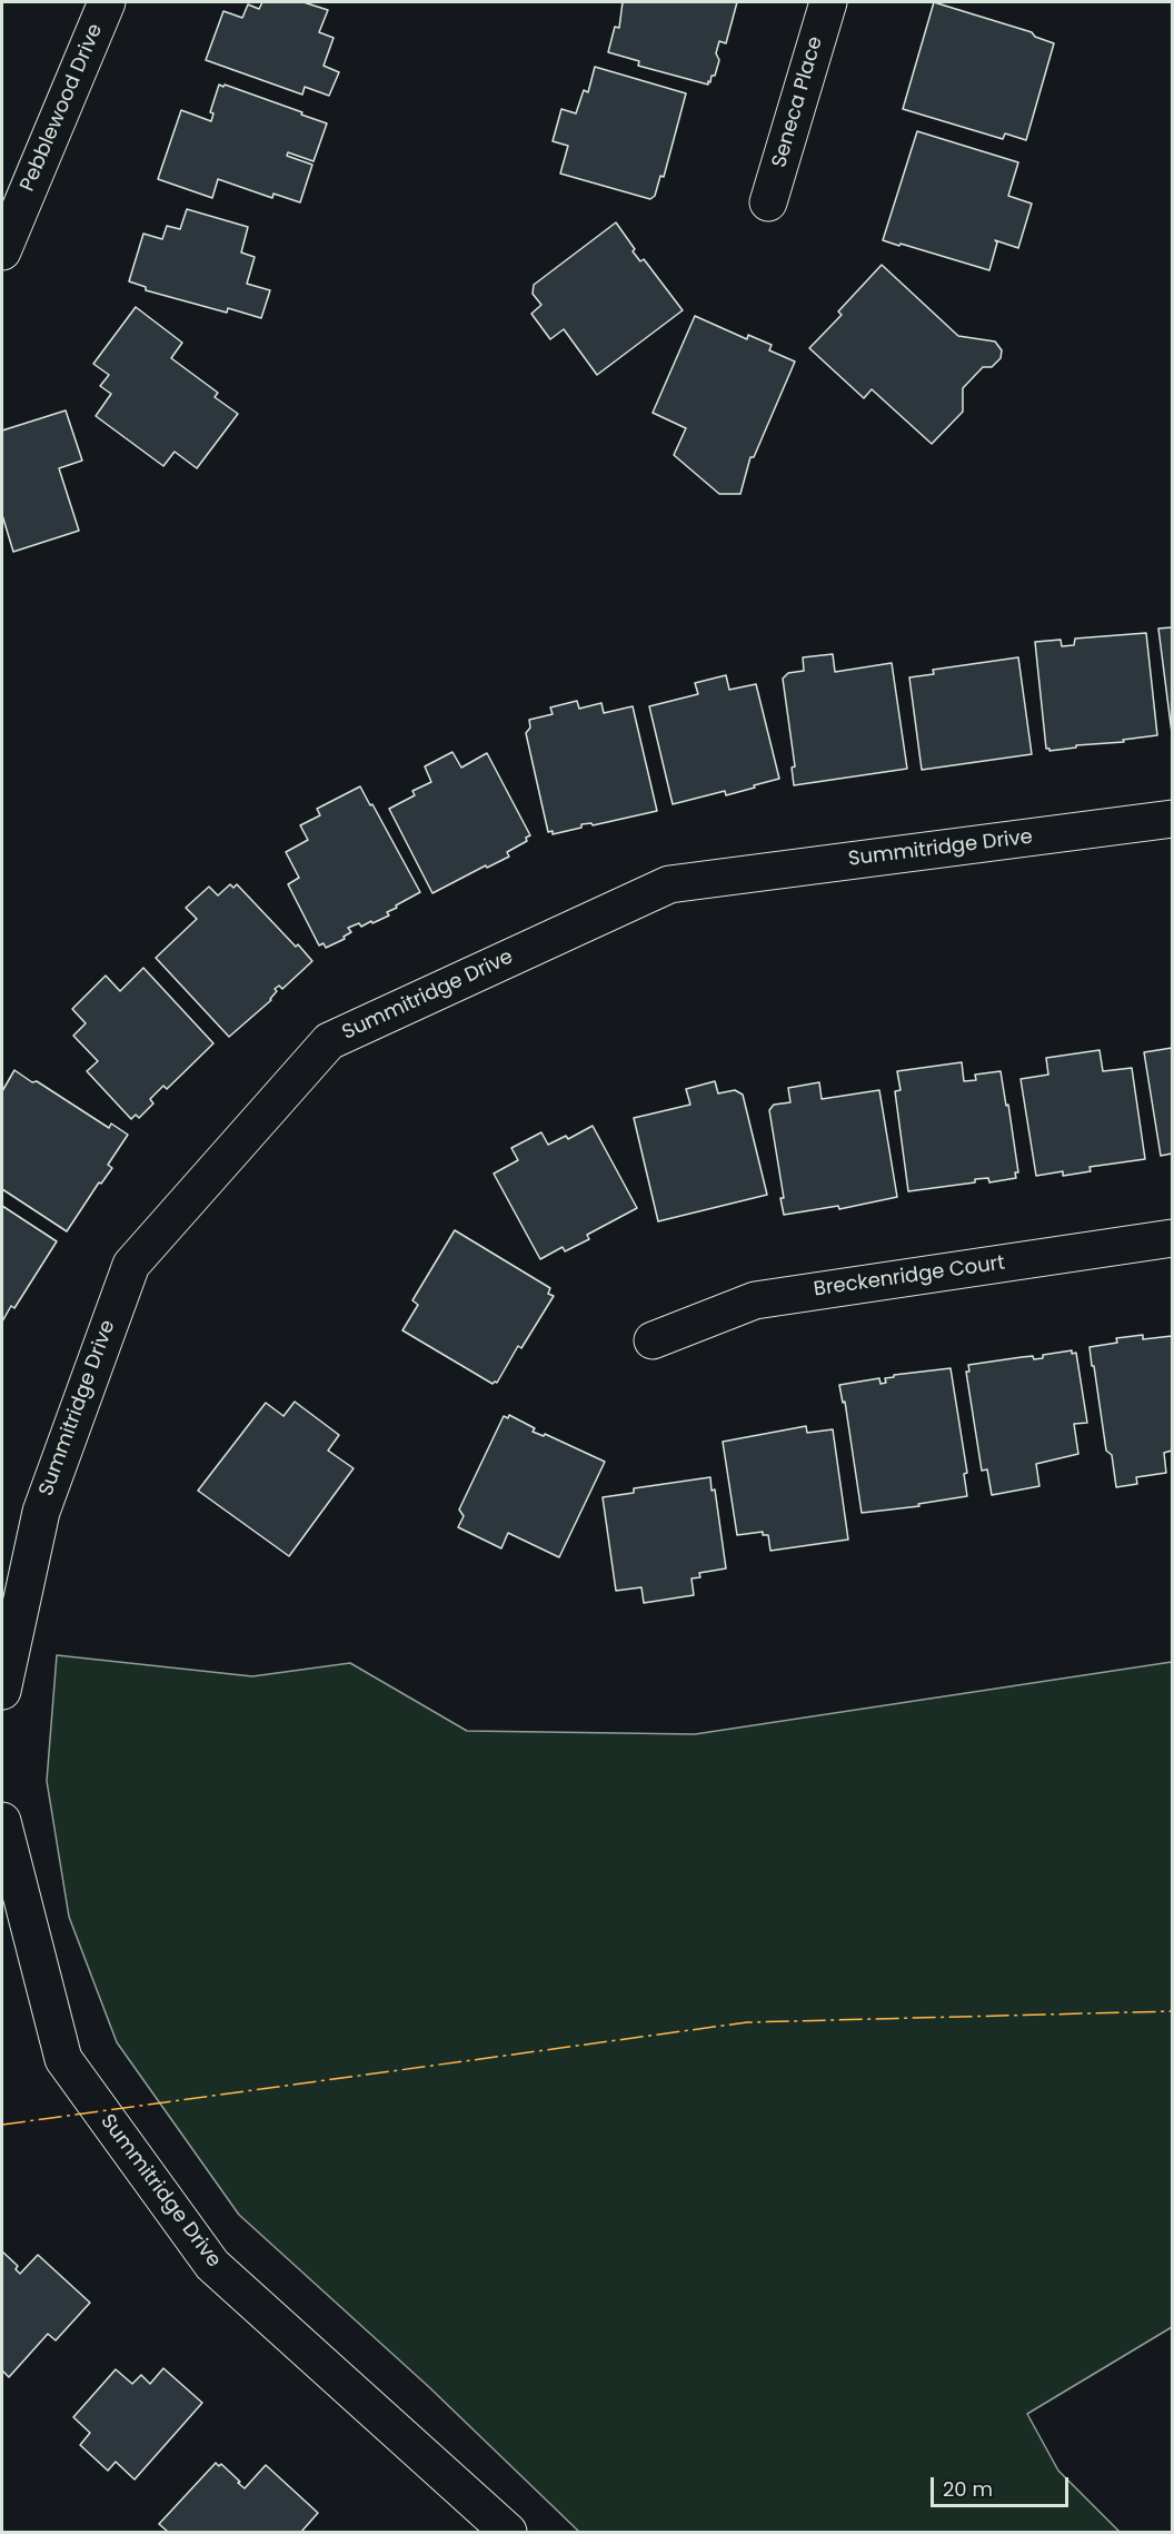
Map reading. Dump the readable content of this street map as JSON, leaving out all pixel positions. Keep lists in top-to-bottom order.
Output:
{
  "streets": {
    "street": [
      "Seneca Place",
      "Pebblewood Drive",
      "Summitridge Drive",
      "Breckenridge Court"
    ]
  },
  "scale_bar": "20 m"
}
